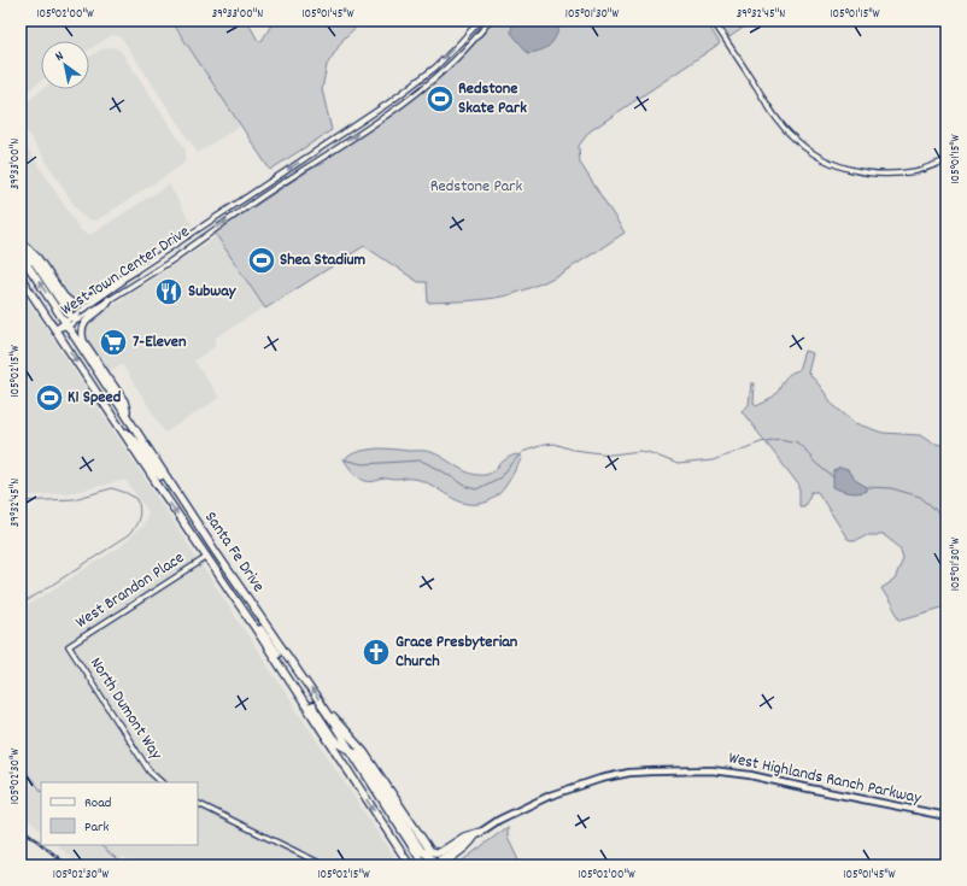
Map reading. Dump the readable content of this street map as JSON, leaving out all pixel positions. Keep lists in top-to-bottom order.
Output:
{
  "streets": {
    "highway": ["Santa Fe Drive"],
    "main road": ["West Highlands Ranch Parkway"],
    "street": ["West Town Center Drive", "West Brandon Place", "North Dumont Way"]
  },
  "crossings": [
    ["West Town Center Drive", "Santa Fe Drive"],
    ["Santa Fe Drive", "West Brandon Place"],
    ["West Brandon Place", "North Dumont Way"]
  ],
  "parks": ["Redstone Park"],
  "places": {
    "sports": ["Redstone Skate Park", "Shea Stadium", "K1 Speed"],
    "restaurant": ["Subway"],
    "supermarket": ["7-Eleven"],
    "church": ["Grace Presbyterian Church"]
  },
  "legend": ["Road", "Park"],
  "north": "top left",
  "coordinates": [
    "105°02'00\"W",
    "39°33'00\"N",
    "105°01'45\"W",
    "105°01'30\"W",
    "39°32'45\"N",
    "105°01'15\"W",
    "105°02'15\"W",
    "105°02'30\"W"
  ]
}
